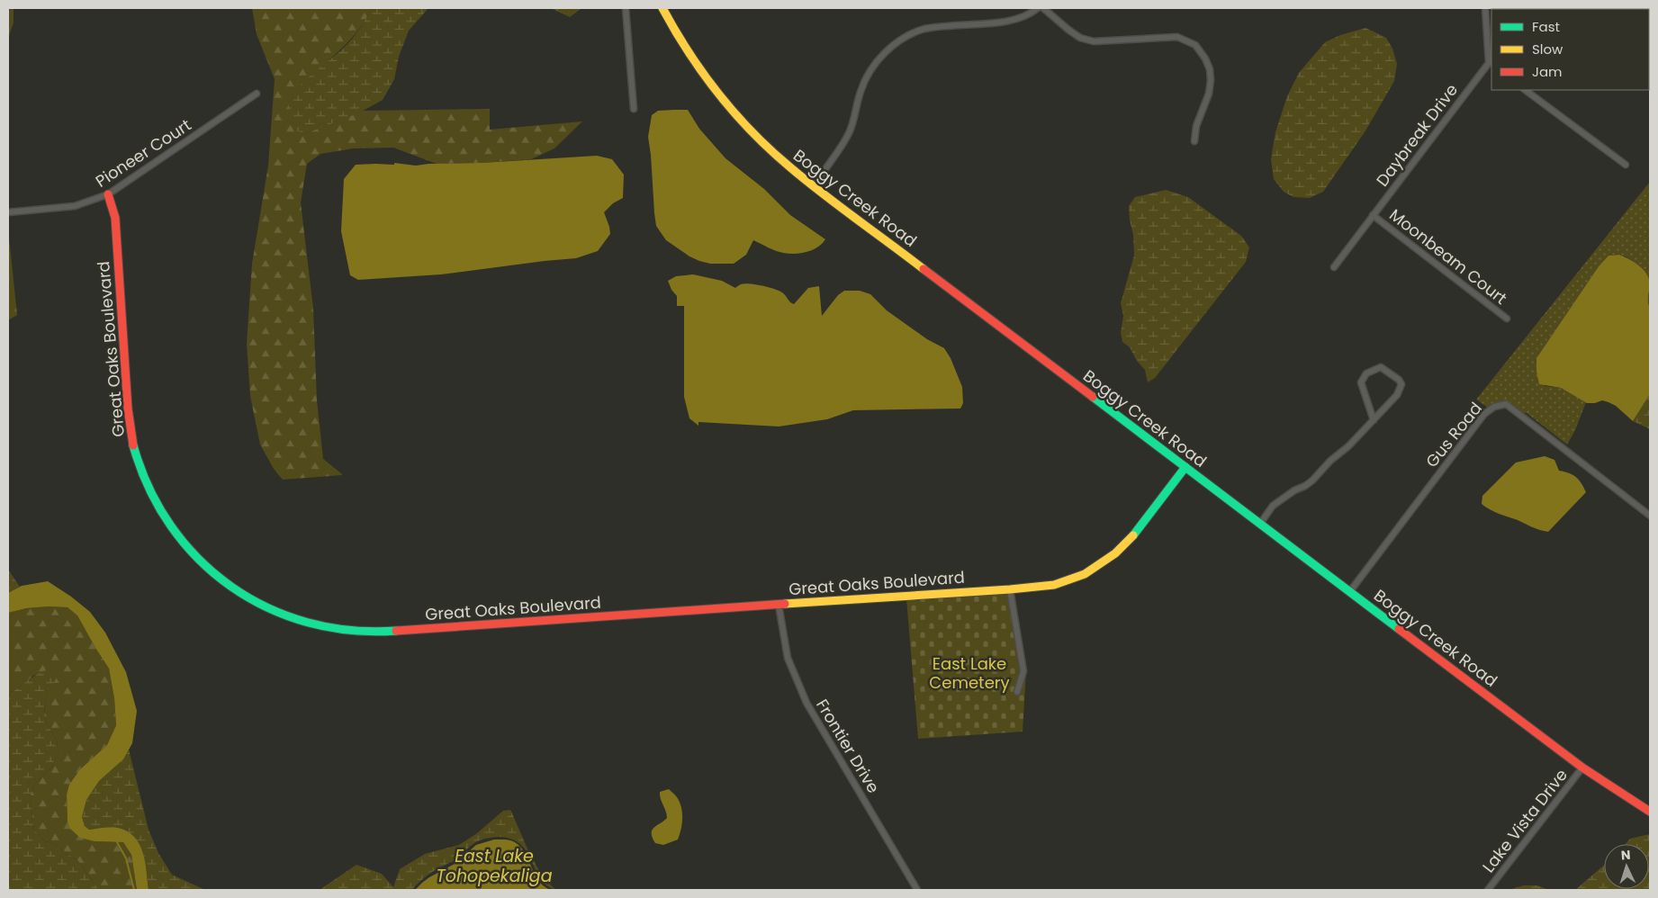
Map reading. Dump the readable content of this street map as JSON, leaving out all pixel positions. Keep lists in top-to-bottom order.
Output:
{
  "streets": {
    "street": [
      "Daybreak Drive",
      "Pioneer Court",
      "Boggy Creek Road",
      "Moonbeam Court",
      "Great Oaks Boulevard",
      "Gus Road",
      "Frontier Drive",
      "Lake Vista Drive"
    ]
  },
  "crossings": [
    ["Daybreak Drive", "Moonbeam Court"],
    ["Pioneer Court", "Great Oaks Boulevard"],
    ["Boggy Creek Road", "Great Oaks Boulevard"],
    ["Boggy Creek Road", "Gus Road"],
    ["Boggy Creek Road", "Lake Vista Drive"],
    ["Great Oaks Boulevard", "Frontier Drive"]
  ],
  "water": ["East Lake Tohopekaliga"],
  "parks": ["East Lake Cemetery"],
  "legend": ["Fast", "Slow", "Jam"],
  "north": "top"
}
